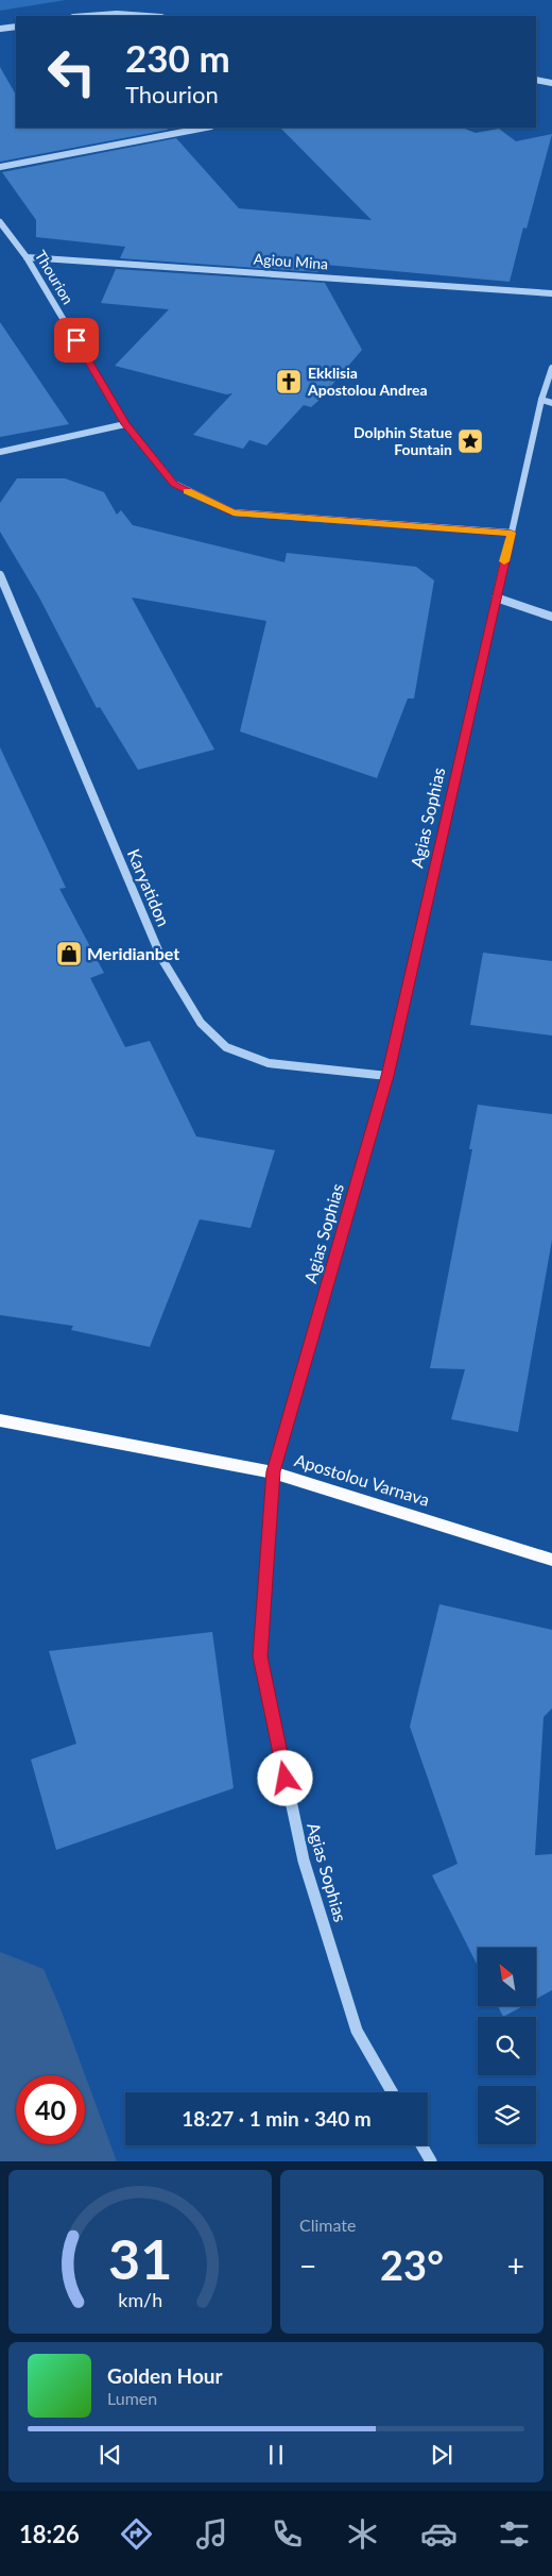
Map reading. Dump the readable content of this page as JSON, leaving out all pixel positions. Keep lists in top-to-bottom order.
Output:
{
  "streets": {
    "main road": ["Apostolou Varnava"],
    "street": [
      "Agiou Mina",
      "Thourion",
      "Agias Sophias",
      "Karyatidon"
    ]
  },
  "crossings": [
    ["Agiou Mina", "Thourion"],
    ["Thourion", "Agias Sophias"],
    ["Agias Sophias", "Karyatidon"],
    ["Agias Sophias", "Apostolou Varnava"]
  ],
  "places": {
    "church": ["Ekklisia Apostolou Andrea"],
    "place": ["Dolphin Statue Fountain"],
    "shop": ["Meridianbet"]
  },
  "north": "top left",
  "page": {
    "turn": ["230 m", "Thourion"],
    "limit": "40",
    "trip": "18:27 · 1 min · 340 m",
    "tile": "Climate",
    "heat": ["−", "23°", "+"],
    "song": ["Golden Hour", "Lumen"],
    "tabs": "18:26",
    "gauge": ["31", "km/h"]
  }
}
